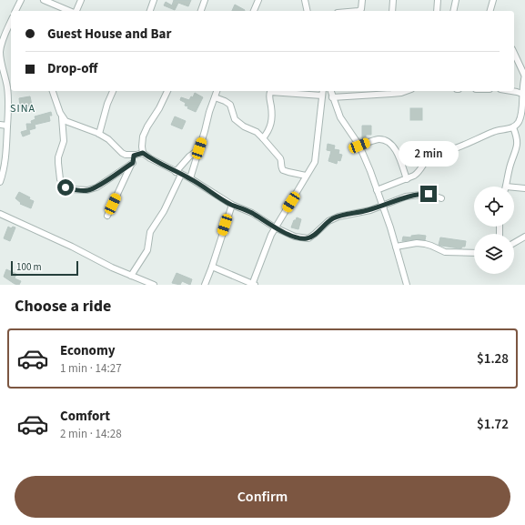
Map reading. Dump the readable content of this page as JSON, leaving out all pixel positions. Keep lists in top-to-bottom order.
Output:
{
  "districts": ["SINA"],
  "scale_bar": "100 m",
  "page": {
    "banner": ["Guest House and Bar", "Drop-off"],
    "bubble": "2 min",
    "scale": "100 m",
    "heading": "Choose a ride",
    "list": [
      {
        "name": "Economy",
        "note": "1 min · 14:27",
        "value": "$1.28"
      },
      {
        "name": "Comfort",
        "note": "2 min · 14:28",
        "value": "$1.72"
      }
    ],
    "buttons": "Confirm"
  }
}
